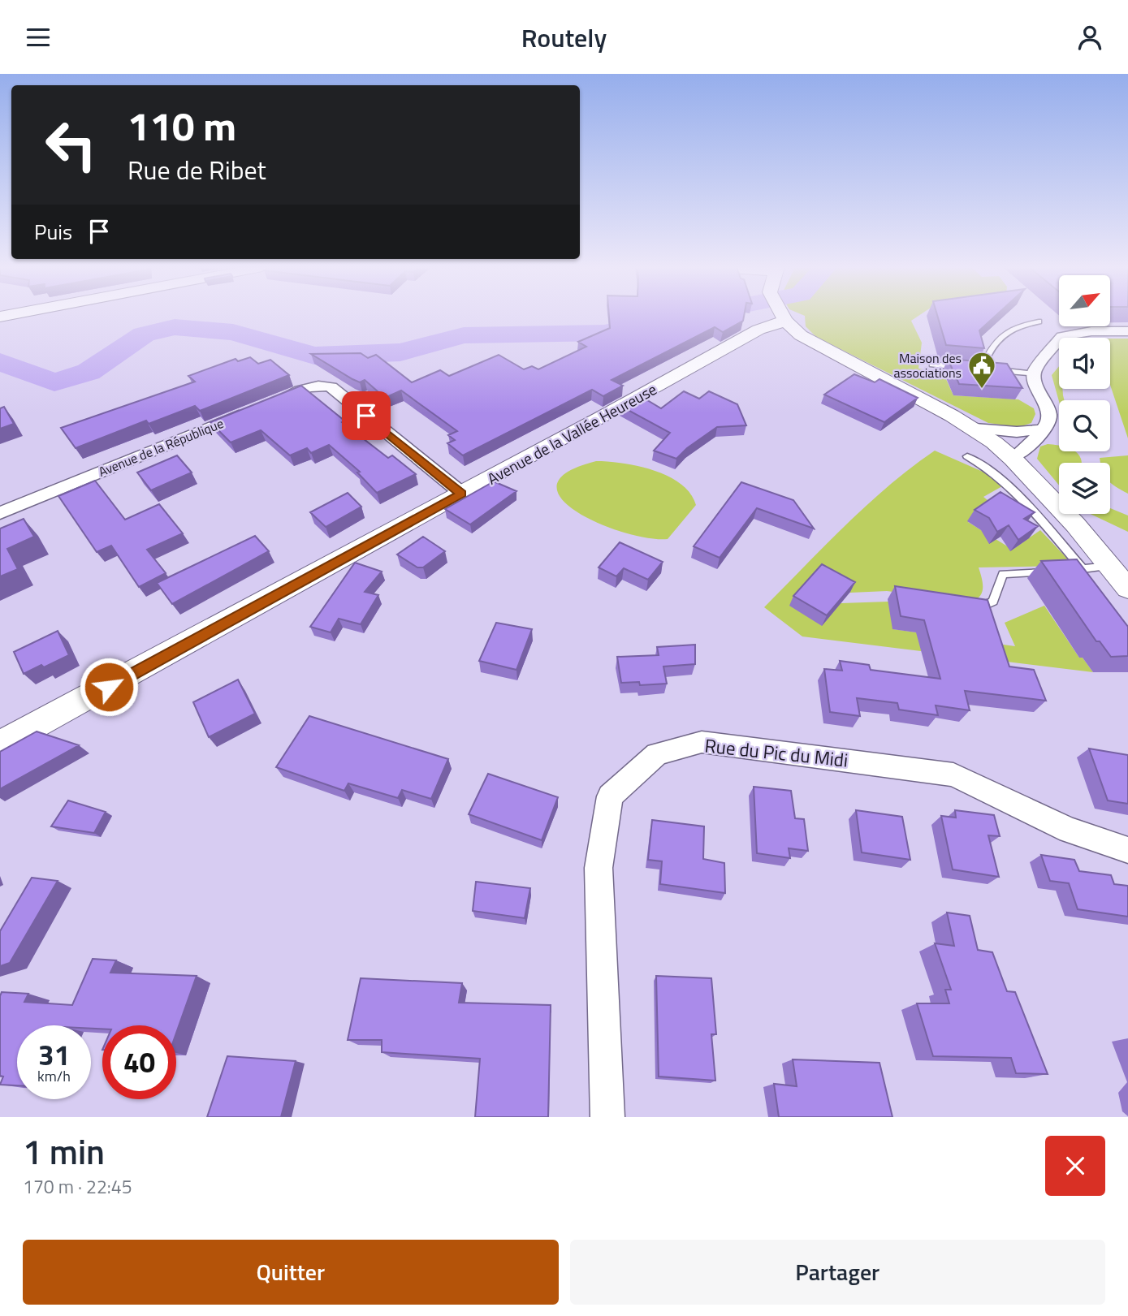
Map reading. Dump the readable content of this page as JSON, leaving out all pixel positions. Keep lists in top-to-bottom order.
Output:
{
  "streets": {
    "street": ["Avenue de la Vallée Heureuse", "Avenue de la République", "Rue du Pic du Midi"]
  },
  "places": {
    "public building": ["Maison des associations"]
  },
  "north": "top right",
  "page": {
    "header": "Routely",
    "turn": ["110 m", "Rue de Ribet"],
    "then": "Puis",
    "speed": "31 km/h",
    "limit": "40",
    "heading": ["1 min", "170 m · 22:45"],
    "buttons": ["Quitter", "Partager"]
  }
}
